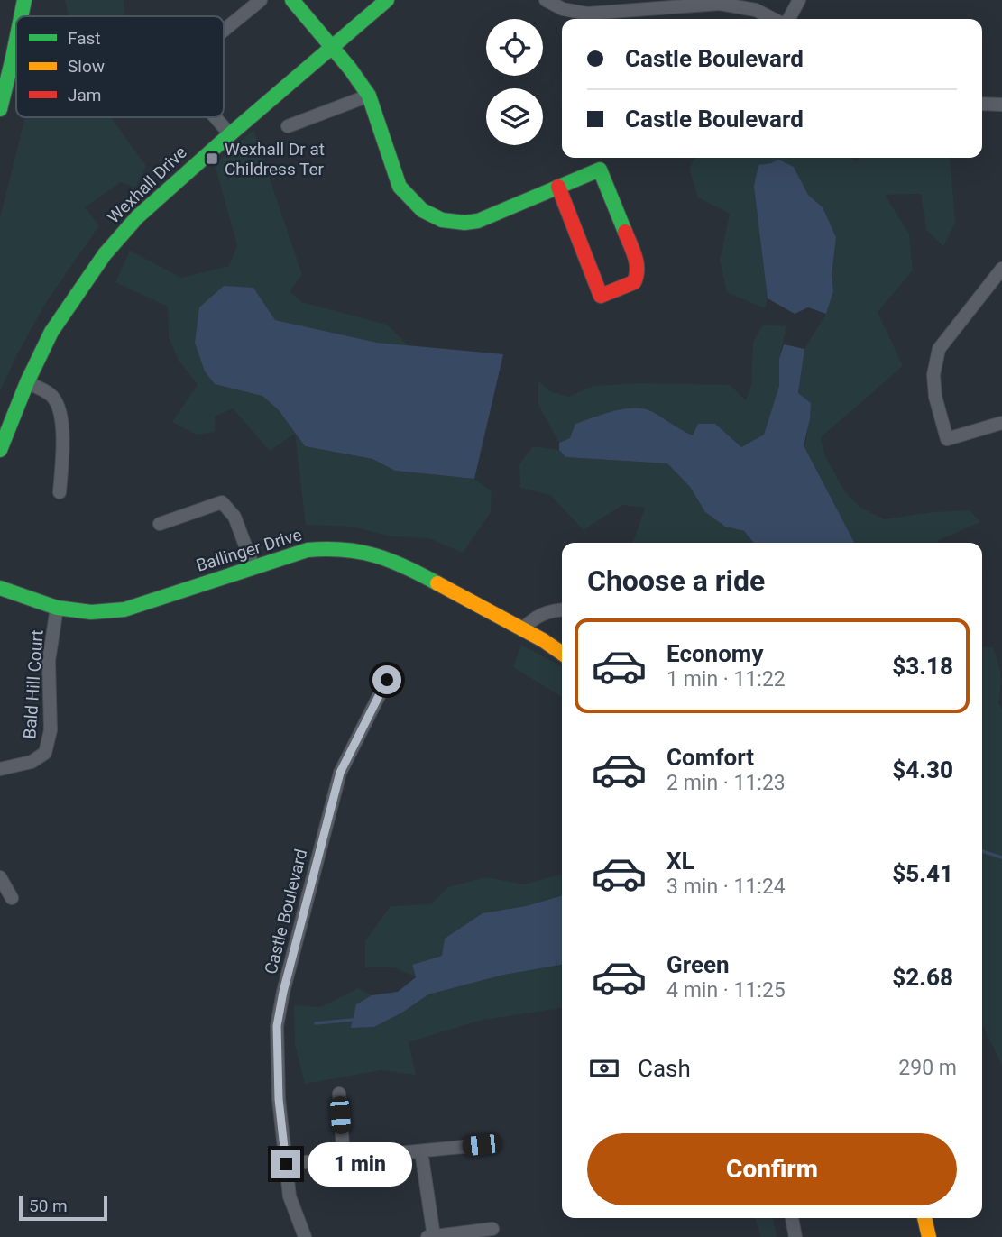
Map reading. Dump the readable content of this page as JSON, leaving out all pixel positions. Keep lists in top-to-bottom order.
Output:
{
  "streets": {
    "main road": ["Wexhall Drive", "Ballinger Drive"],
    "street": ["Bald Hill Court", "Castle Boulevard"]
  },
  "crossings": [
    ["Ballinger Drive", "Bald Hill Court"]
  ],
  "places": {
    "transit": ["Wexhall Dr at Childress Ter"]
  },
  "legend": ["Fast", "Slow", "Jam"],
  "scale_bar": "50 m",
  "page": {
    "banner": ["Castle Boulevard", "Castle Boulevard"],
    "heading": "Choose a ride",
    "list": [
      {
        "name": "Economy",
        "note": "1 min · 11:22",
        "value": "$3.18"
      },
      {
        "name": "Comfort",
        "note": "2 min · 11:23",
        "value": "$4.30"
      },
      {
        "name": "XL",
        "note": "3 min · 11:24",
        "value": "$5.41"
      },
      {
        "name": "Green",
        "note": "4 min · 11:25",
        "value": "$2.68"
      }
    ],
    "pay": ["Cash", "290 m"],
    "buttons": "Confirm",
    "bubble": "1 min",
    "scale": "50 m"
  }
}
